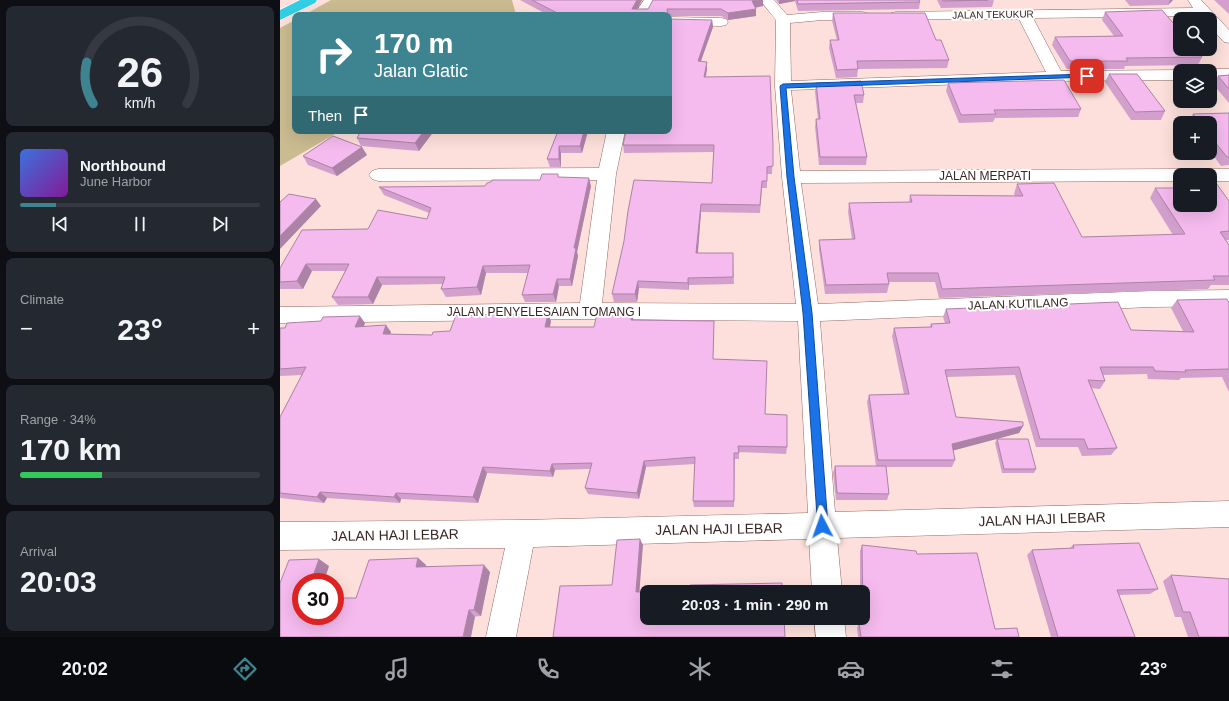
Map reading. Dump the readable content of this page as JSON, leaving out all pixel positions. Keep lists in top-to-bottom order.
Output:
{
  "streets": {
    "street": [
      "JALAN TEKUKUR",
      "JALAN MERPATI",
      "JALAN KUTILANG",
      "JALAN PENYELESAIAN TOMANG I",
      "JALAN HAJI LEBAR"
    ]
  },
  "crossings": [
    ["JALAN KUTILANG", "JALAN PENYELESAIAN TOMANG I"]
  ],
  "page": {
    "map_buttons": ["+", "−"],
    "turn": ["170 m", "Jalan Glatic"],
    "then": "Then",
    "song": ["Northbound", "June Harbor"],
    "tile": [
      "Climate",
      ["Range · 34%", "170 km"],
      ["Arrival", "20:03"]
    ],
    "heat": ["−", "23°", "+"],
    "limit": "30",
    "trip": "20:03 · 1 min · 290 m",
    "tabs": ["20:02", "23°"],
    "gauge": ["26", "km/h"]
  }
}
